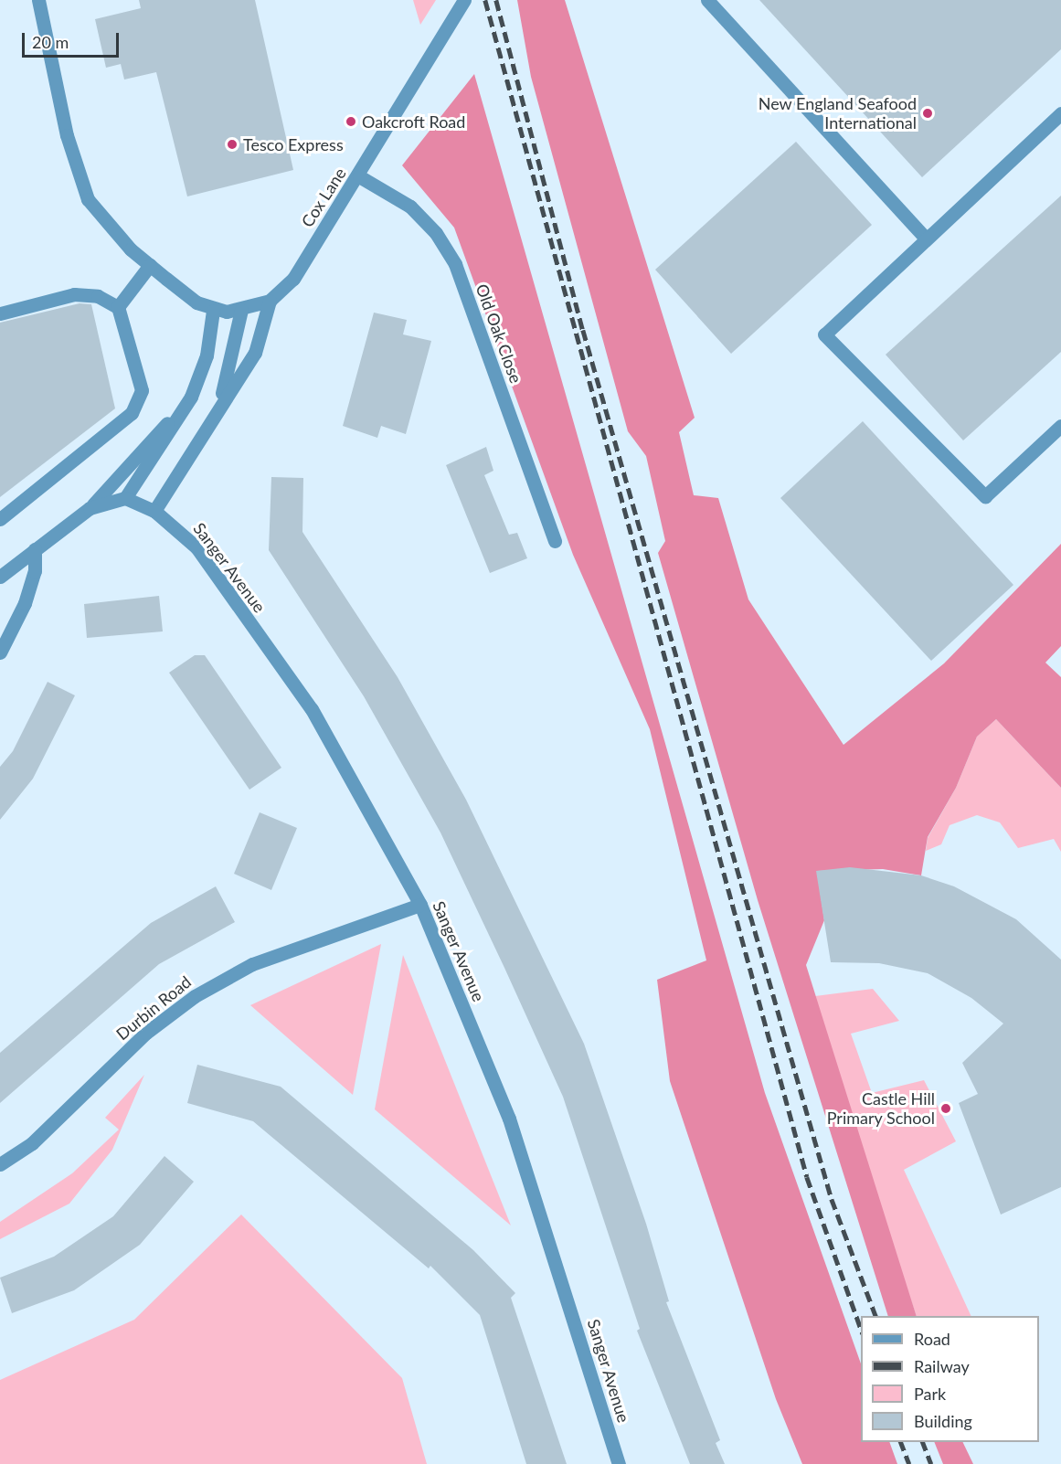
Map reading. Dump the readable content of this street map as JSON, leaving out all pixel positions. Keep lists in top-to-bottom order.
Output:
{
  "streets": {
    "street": [
      "Cox Lane",
      "Old Oak Close",
      "Sanger Avenue",
      "Durbin Road"
    ]
  },
  "crossings": [
    ["Cox Lane", "Old Oak Close"],
    ["Sanger Avenue", "Durbin Road"]
  ],
  "places": [
    "New England Seafood International",
    "Oakcroft Road",
    "Tesco Express",
    "Castle Hill Primary School"
  ],
  "legend": [
    "Road",
    "Railway",
    "Park",
    "Building"
  ],
  "scale_bar": "20 m"
}
